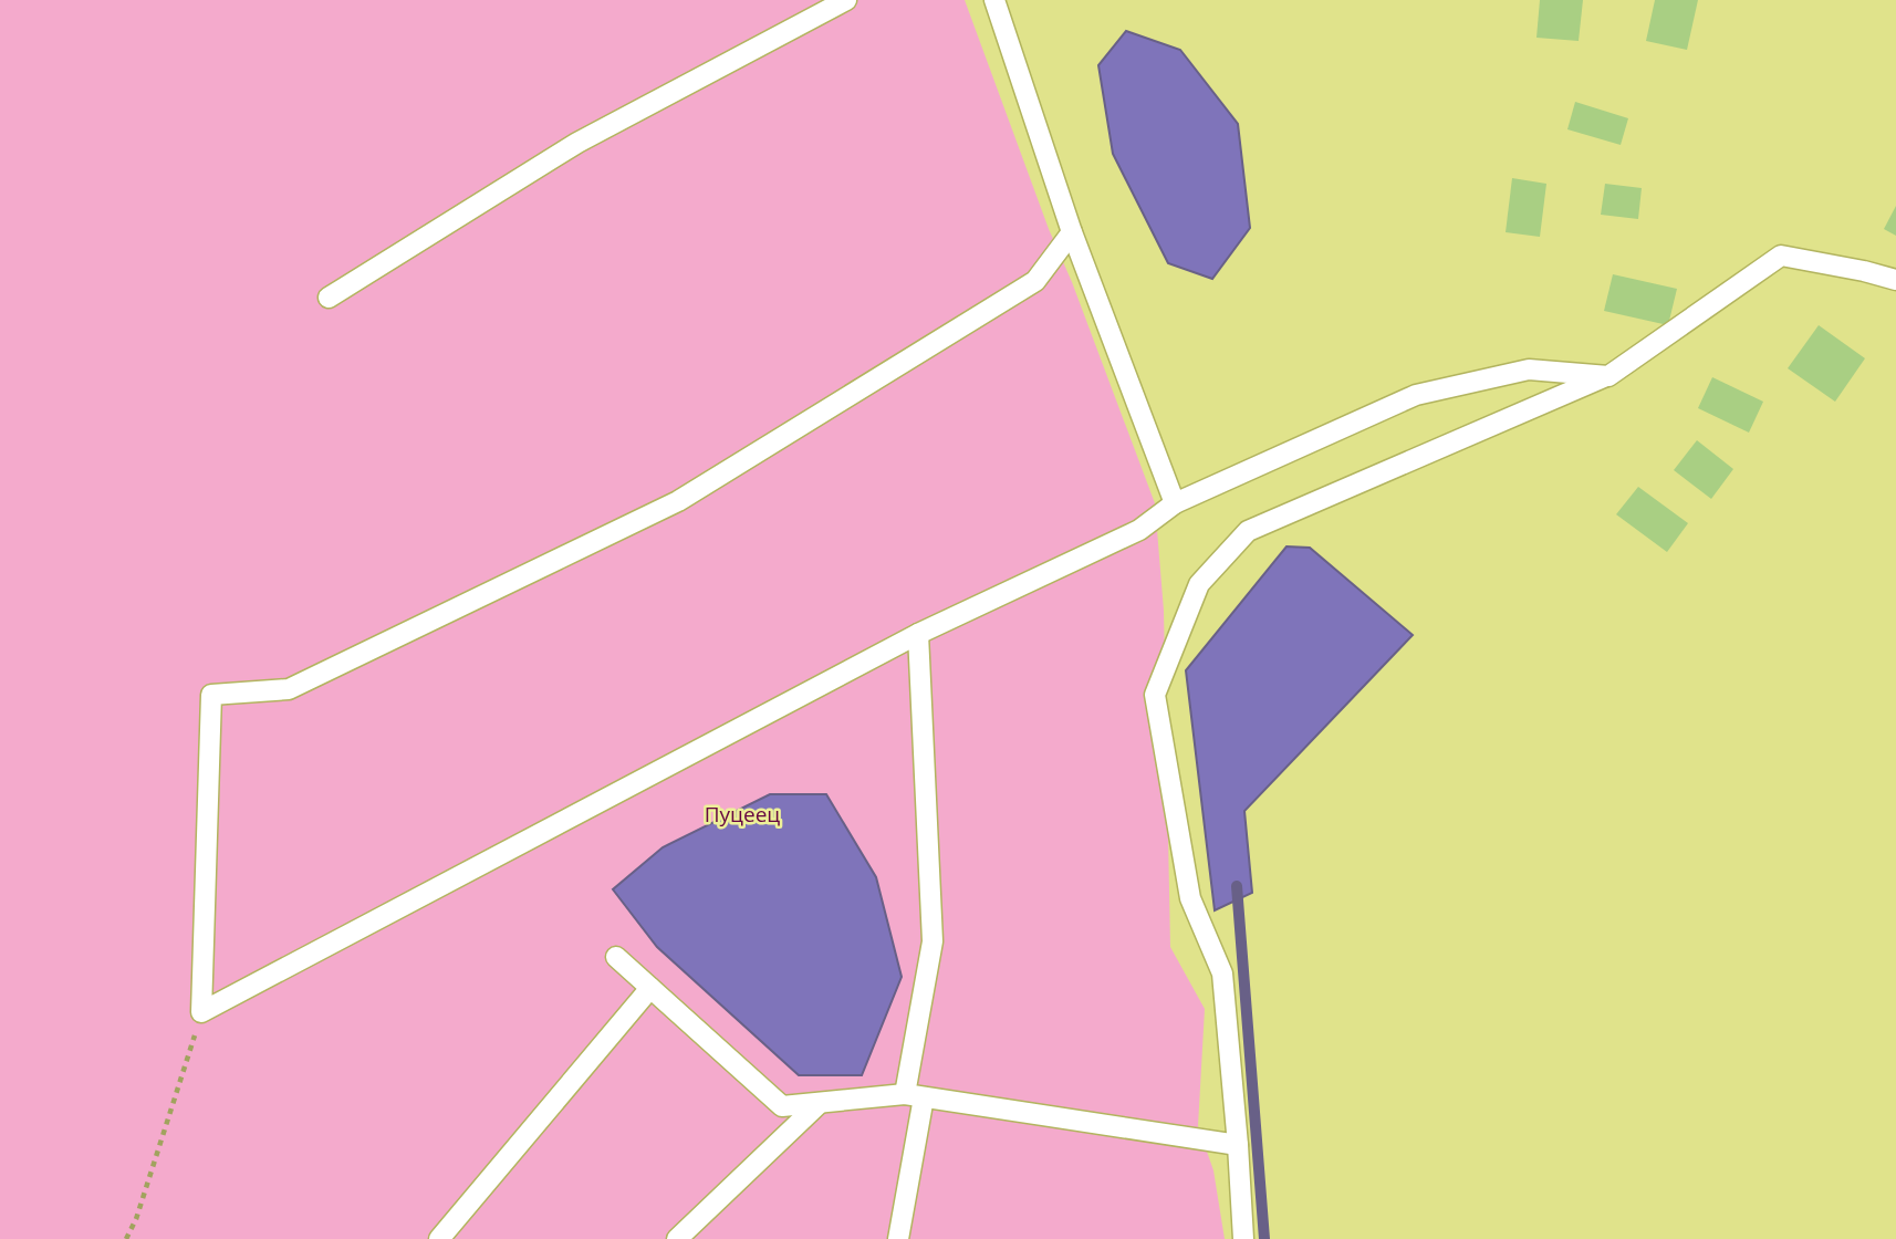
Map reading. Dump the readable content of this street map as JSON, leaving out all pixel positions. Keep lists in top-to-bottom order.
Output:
{
  "parks": ["Пуцеец"]
}
